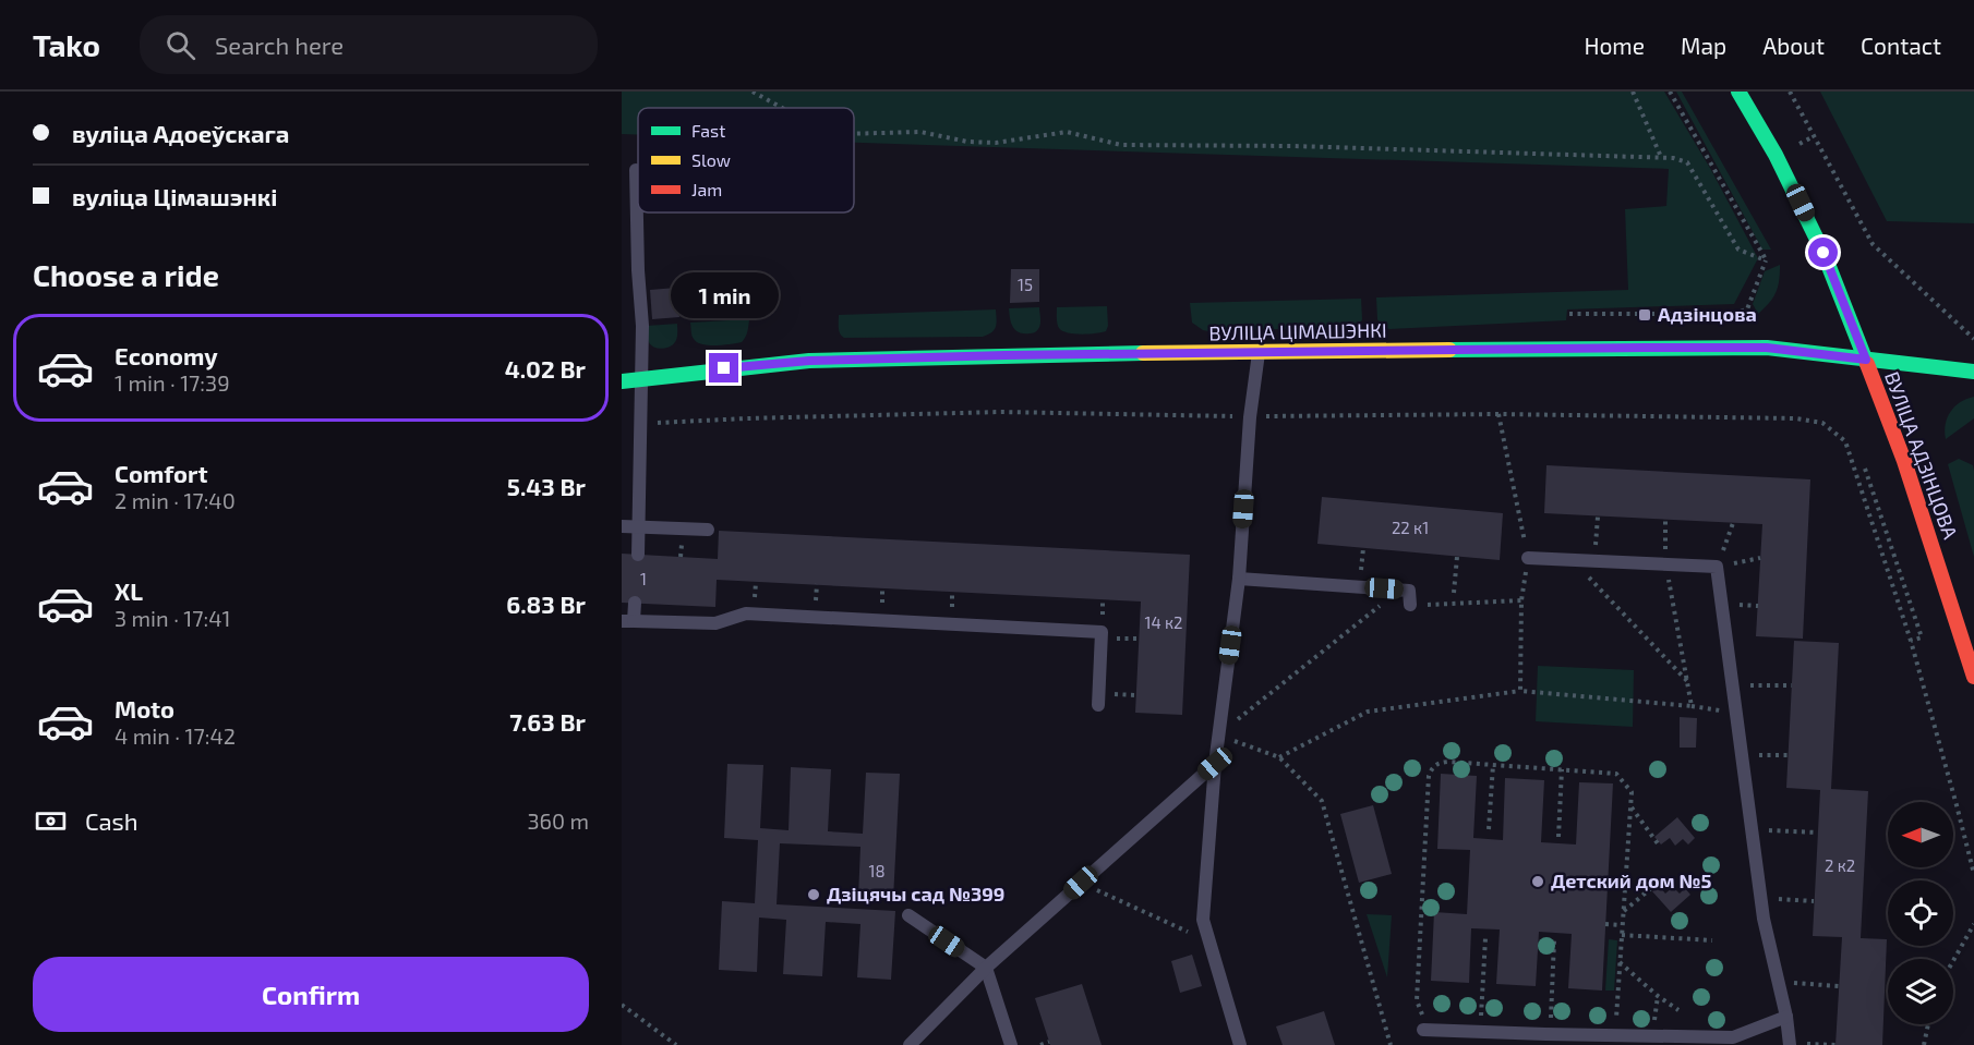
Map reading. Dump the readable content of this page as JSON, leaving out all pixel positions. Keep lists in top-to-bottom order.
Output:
{
  "streets": {
    "main road": ["ВУЛІЦА ЦІМАШЭНКІ", "ВУЛІЦА АДЗІНЦОВА"]
  },
  "crossings": [
    ["ВУЛІЦА ЦІМАШЭНКІ", "ВУЛІЦА АДЗІНЦОВА"]
  ],
  "places": {
    "transit": ["Адзінцова"],
    "other": ["Детский дом №5", "Дзіцячы сад №399"]
  },
  "house_numbers": [
    "15",
    "22 к1",
    "1",
    "14 к2",
    "2 к2",
    "18"
  ],
  "legend": ["Fast", "Slow", "Jam"],
  "north": "left",
  "page": {
    "header": "Tako",
    "search": "Search here",
    "nav": [
      "Home",
      "Map",
      "About",
      "Contact"
    ],
    "banner": ["вуліца Адоеўскага", "вуліца Цімашэнкі"],
    "heading": "Choose a ride",
    "bubble": "1 min",
    "list": [
      {
        "name": "Economy",
        "note": "1 min · 17:39",
        "value": "4.02 Br"
      },
      {
        "name": "Comfort",
        "note": "2 min · 17:40",
        "value": "5.43 Br"
      },
      {
        "name": "XL",
        "note": "3 min · 17:41",
        "value": "6.83 Br"
      },
      {
        "name": "Moto",
        "note": "4 min · 17:42",
        "value": "7.63 Br"
      }
    ],
    "pay": ["Cash", "360 m"],
    "buttons": "Confirm"
  }
}
